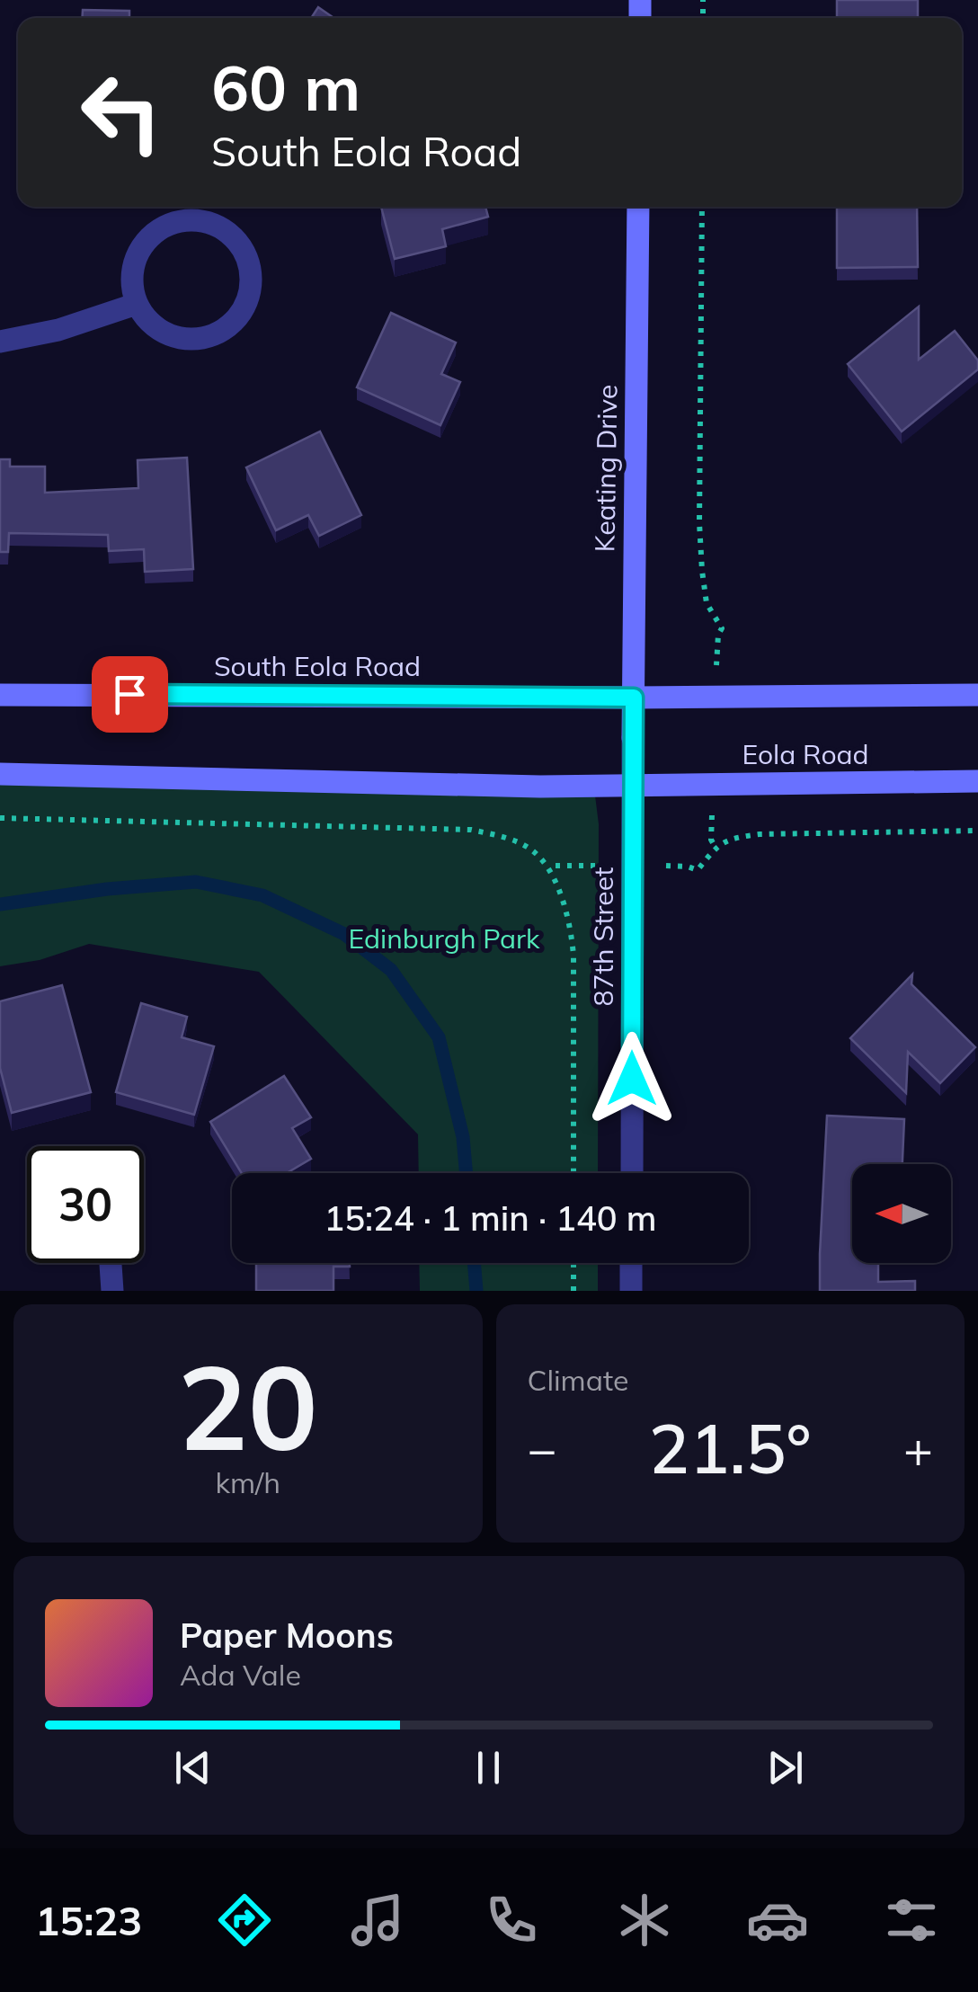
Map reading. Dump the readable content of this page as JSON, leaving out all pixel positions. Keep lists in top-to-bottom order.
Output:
{
  "streets": {
    "street": [
      "Keating Drive",
      "South Eola Road",
      "Eola Road",
      "87th Street"
    ]
  },
  "crossings": [
    ["Keating Drive", "South Eola Road"],
    ["Keating Drive", "87th Street"],
    ["Eola Road", "87th Street"]
  ],
  "parks": ["Edinburgh Park"],
  "north": "left",
  "page": {
    "turn": ["60 m", "South Eola Road"],
    "limit": "30",
    "trip": "15:24 · 1 min · 140 m",
    "tile": [
      ["20", "km/h"],
      "Climate"
    ],
    "heat": ["−", "21.5°", "+"],
    "song": ["Paper Moons", "Ada Vale"],
    "tabs": "15:23"
  }
}
